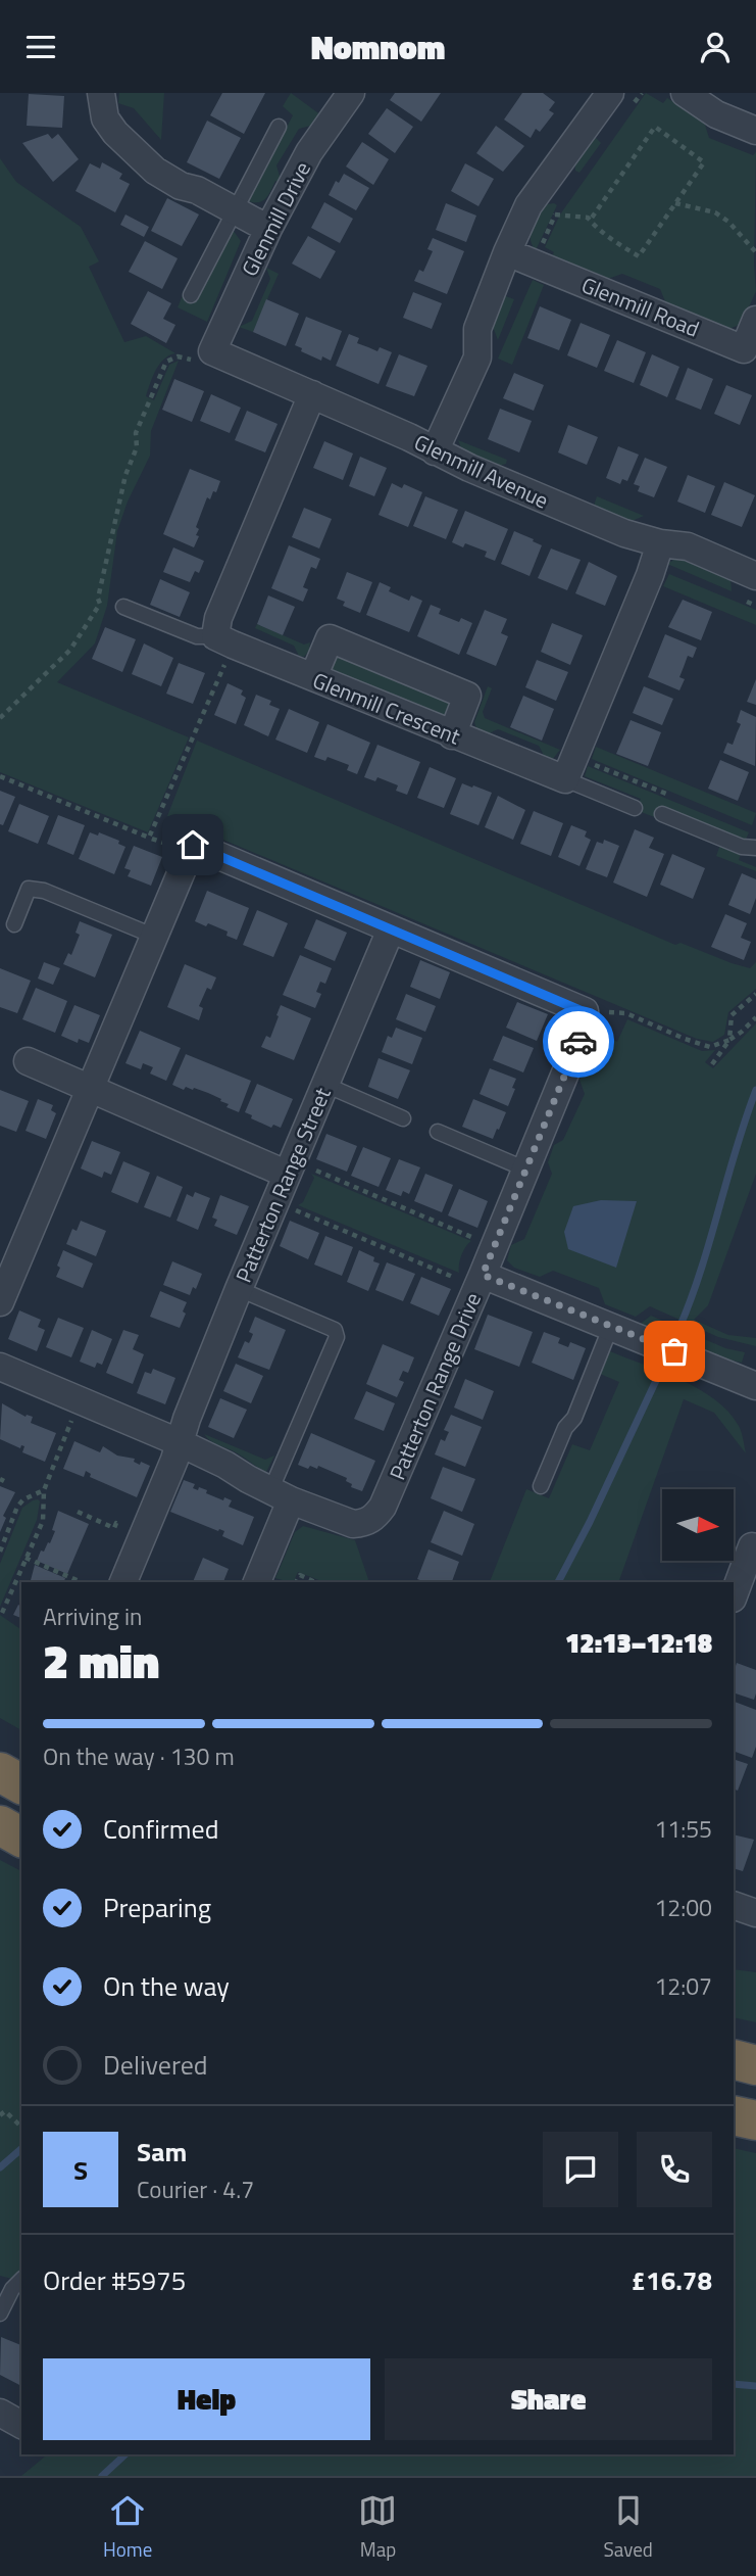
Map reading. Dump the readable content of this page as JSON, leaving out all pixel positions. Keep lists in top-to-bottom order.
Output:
{
  "streets": {
    "street": [
      "Glenmill Drive",
      "Glenmill Road",
      "Glenmill Avenue",
      "Glenmill Crescent",
      "Patterton Range Street",
      "Patterton Range Drive"
    ]
  },
  "crossings": [
    ["Glenmill Drive", "Glenmill Avenue"],
    ["Patterton Range Street", "Patterton Range Drive"]
  ],
  "north": "right",
  "page": {
    "header": "Nomnom",
    "heading": ["2 min", "Arriving in", "12:13–12:18"],
    "panel": [
      "Sam",
      "Courier · 4.7",
      "Order #5975",
      "£16.78"
    ],
    "bar": "On the way · 130 m",
    "list": [
      ["Confirmed", "11:55"],
      ["Preparing", "12:00"],
      ["On the way", "12:07"],
      "Delivered"
    ],
    "round": "S",
    "buttons": ["Help", "Share"],
    "tabs": ["Home", "Map", "Saved"]
  }
}
